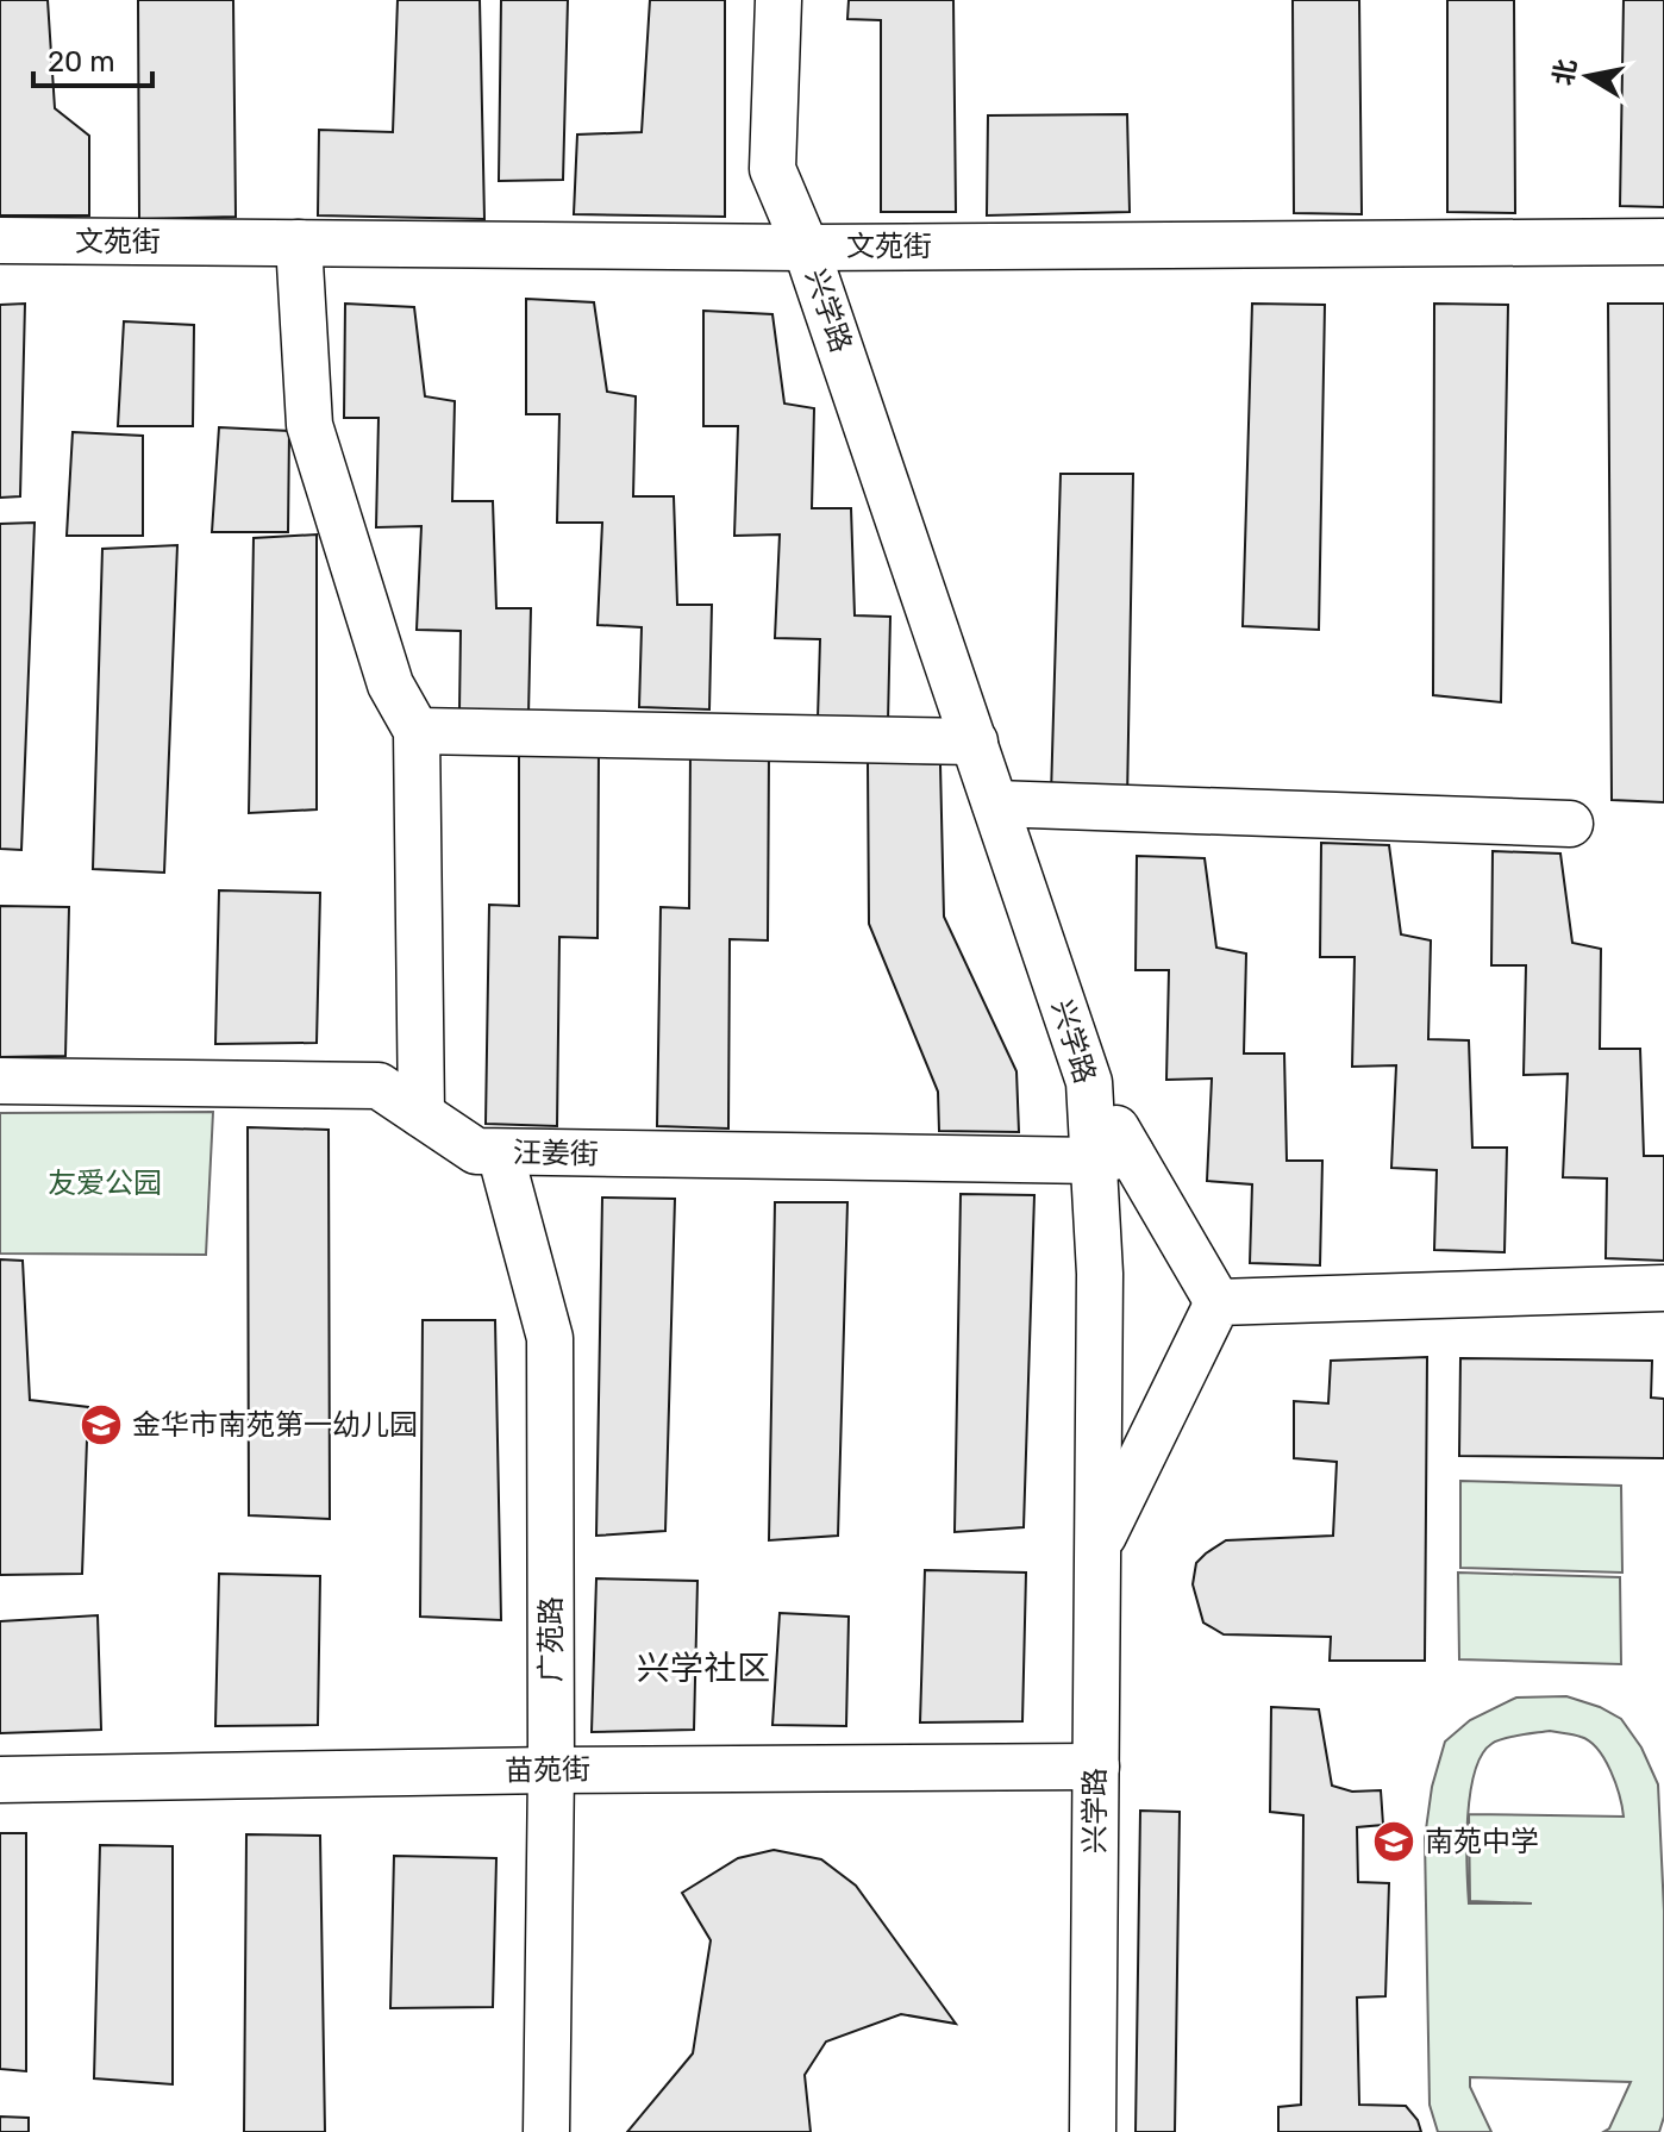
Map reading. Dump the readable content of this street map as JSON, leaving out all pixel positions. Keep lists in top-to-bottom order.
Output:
{
  "streets": {
    "street": [
      "文苑街",
      "兴学路",
      "汪姜街",
      "广苑路",
      "苗苑街"
    ]
  },
  "crossings": [
    ["文苑街", "兴学路"],
    ["兴学路", "汪姜街"],
    ["兴学路", "苗苑街"],
    ["汪姜街", "广苑路"],
    ["广苑路", "苗苑街"]
  ],
  "districts": ["兴学社区"],
  "parks": ["友爱公园"],
  "places": {
    "school or university": ["金华市南苑第一幼儿园", "南苑中学"]
  },
  "scale_bar": "20 m",
  "north": "left"
}
